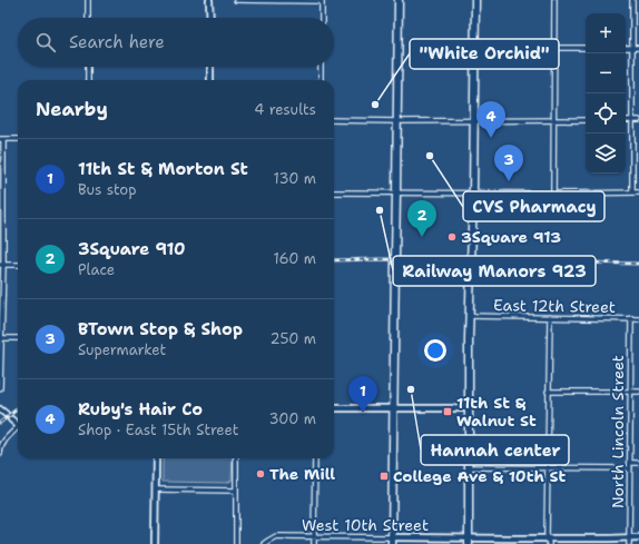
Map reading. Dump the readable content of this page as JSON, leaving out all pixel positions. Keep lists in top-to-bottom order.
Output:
{
  "streets": {
    "street": ["East 12th Street", "North Lincoln Street", "West 10th Street"]
  },
  "crossings": [
    ["East 12th Street", "North Lincoln Street"],
    ["North Lincoln Street", "West 10th Street"]
  ],
  "places": {
    "other": [
      "\"White Orchid\"",
      "CVS Pharmacy",
      "Railway Manors 923",
      "3Square 913",
      "Hannah center",
      "The Mill"
    ],
    "transit": ["11th St & Walnut St", "College Ave & 10th St"]
  },
  "page": {
    "map_buttons": ["+", "−"],
    "search": "Search here",
    "heading": ["Nearby", "4 results"],
    "pins": [
      "4",
      "3",
      "2",
      "1"
    ],
    "list": [
      {
        "mark": "1",
        "name": "11th St & Morton St",
        "note": "Bus stop",
        "value": "130 m"
      },
      {
        "mark": "2",
        "name": "3Square 910",
        "note": "Place",
        "value": "160 m"
      },
      {
        "mark": "3",
        "name": "BTown Stop & Shop",
        "note": "Supermarket",
        "value": "250 m"
      },
      {
        "mark": "4",
        "name": "Ruby's Hair Co",
        "note": "Shop · East 15th Street",
        "value": "300 m"
      }
    ]
  }
}
